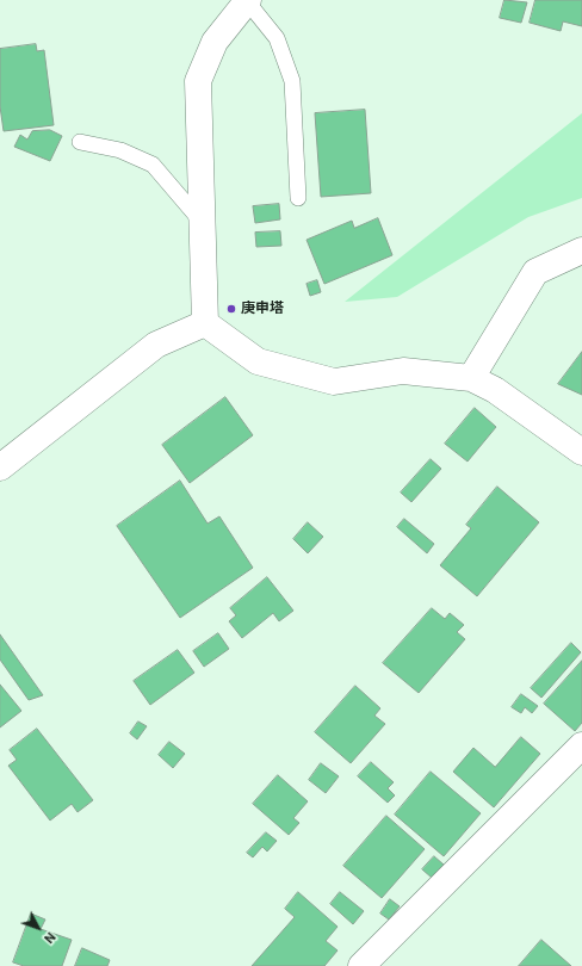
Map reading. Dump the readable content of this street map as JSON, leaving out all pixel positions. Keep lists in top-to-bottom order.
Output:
{
  "places": ["庚申塔"],
  "north": "bottom right"
}
